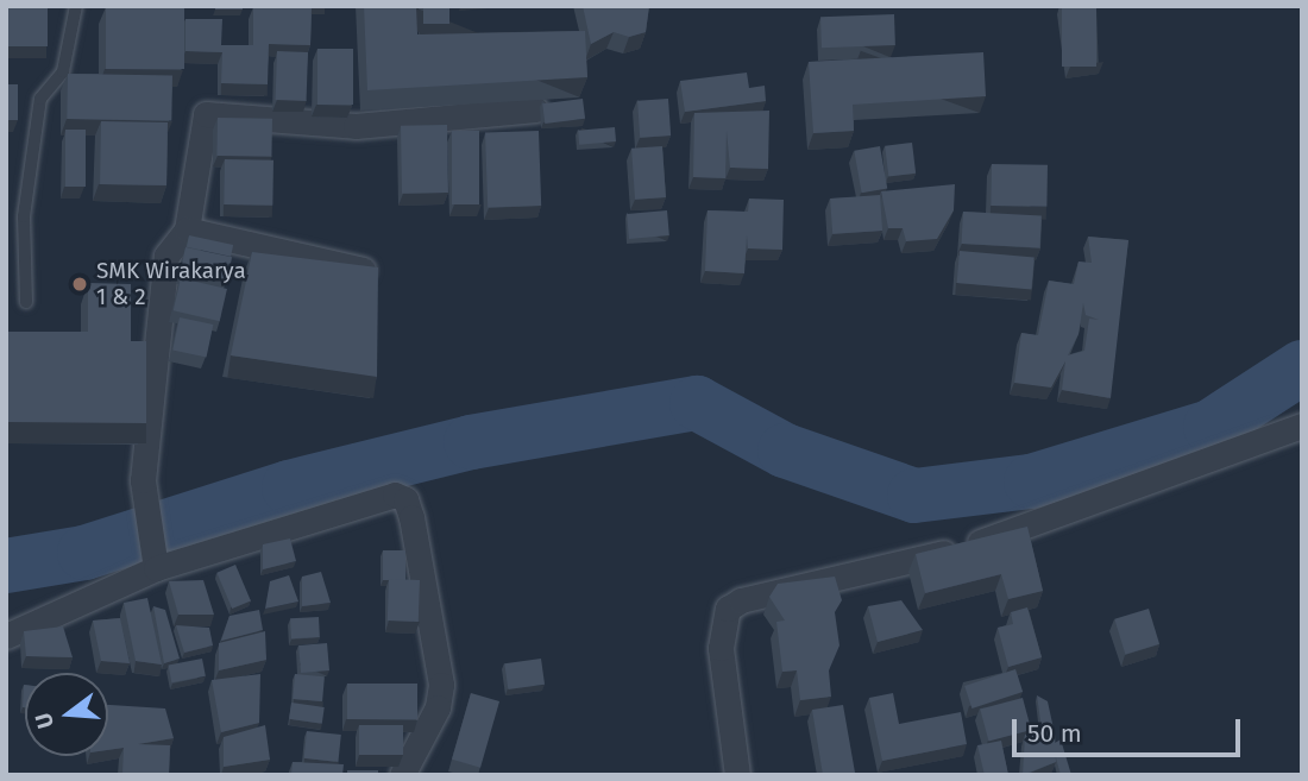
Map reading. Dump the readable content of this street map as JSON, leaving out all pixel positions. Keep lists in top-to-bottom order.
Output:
{
  "places": ["SMK Wirakarya 1 & 2"],
  "scale_bar": "50 m",
  "north": "left"
}
